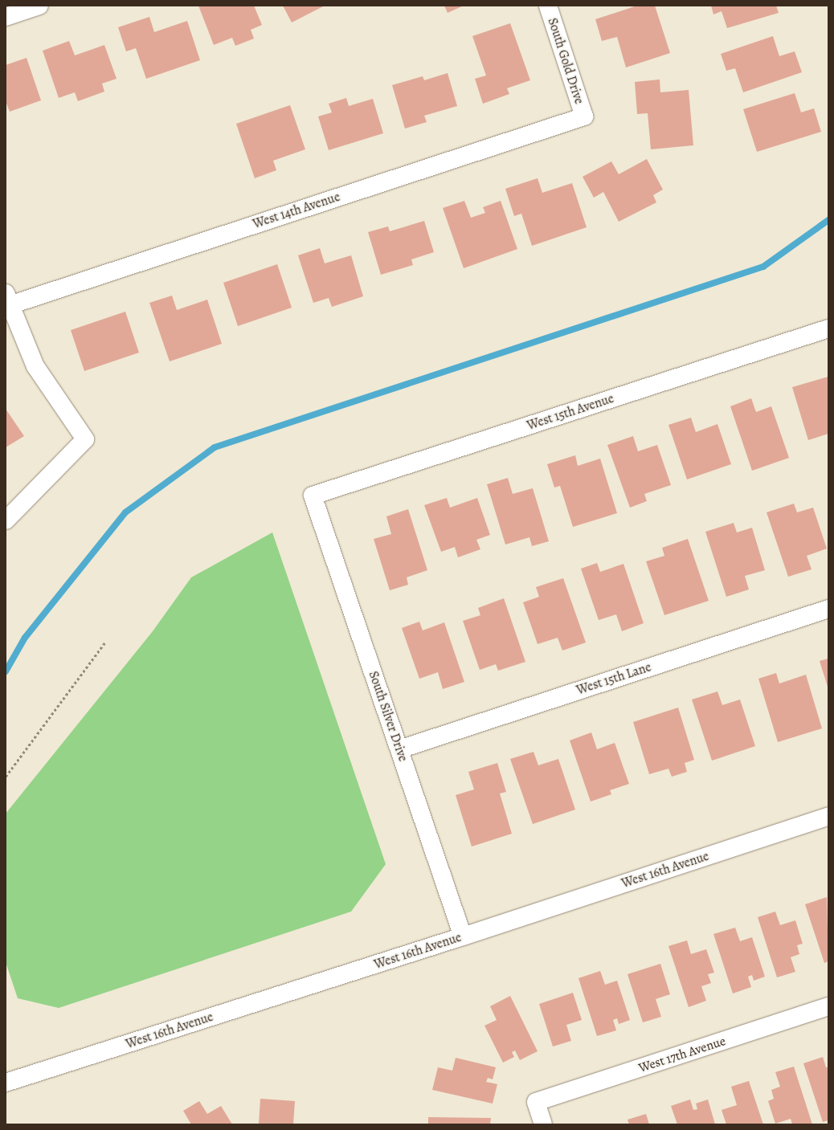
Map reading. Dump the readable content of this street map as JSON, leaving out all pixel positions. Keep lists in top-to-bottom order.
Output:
{
  "streets": {
    "street": [
      "South Gold Drive",
      "West 14th Avenue",
      "West 15th Avenue",
      "West 15th Lane",
      "South Silver Drive",
      "West 16th Avenue",
      "West 17th Avenue"
    ]
  },
  "crossings": [
    ["South Gold Drive", "West 14th Avenue"],
    ["West 15th Avenue", "South Silver Drive"],
    ["West 15th Lane", "South Silver Drive"],
    ["South Silver Drive", "West 16th Avenue"]
  ]
}
